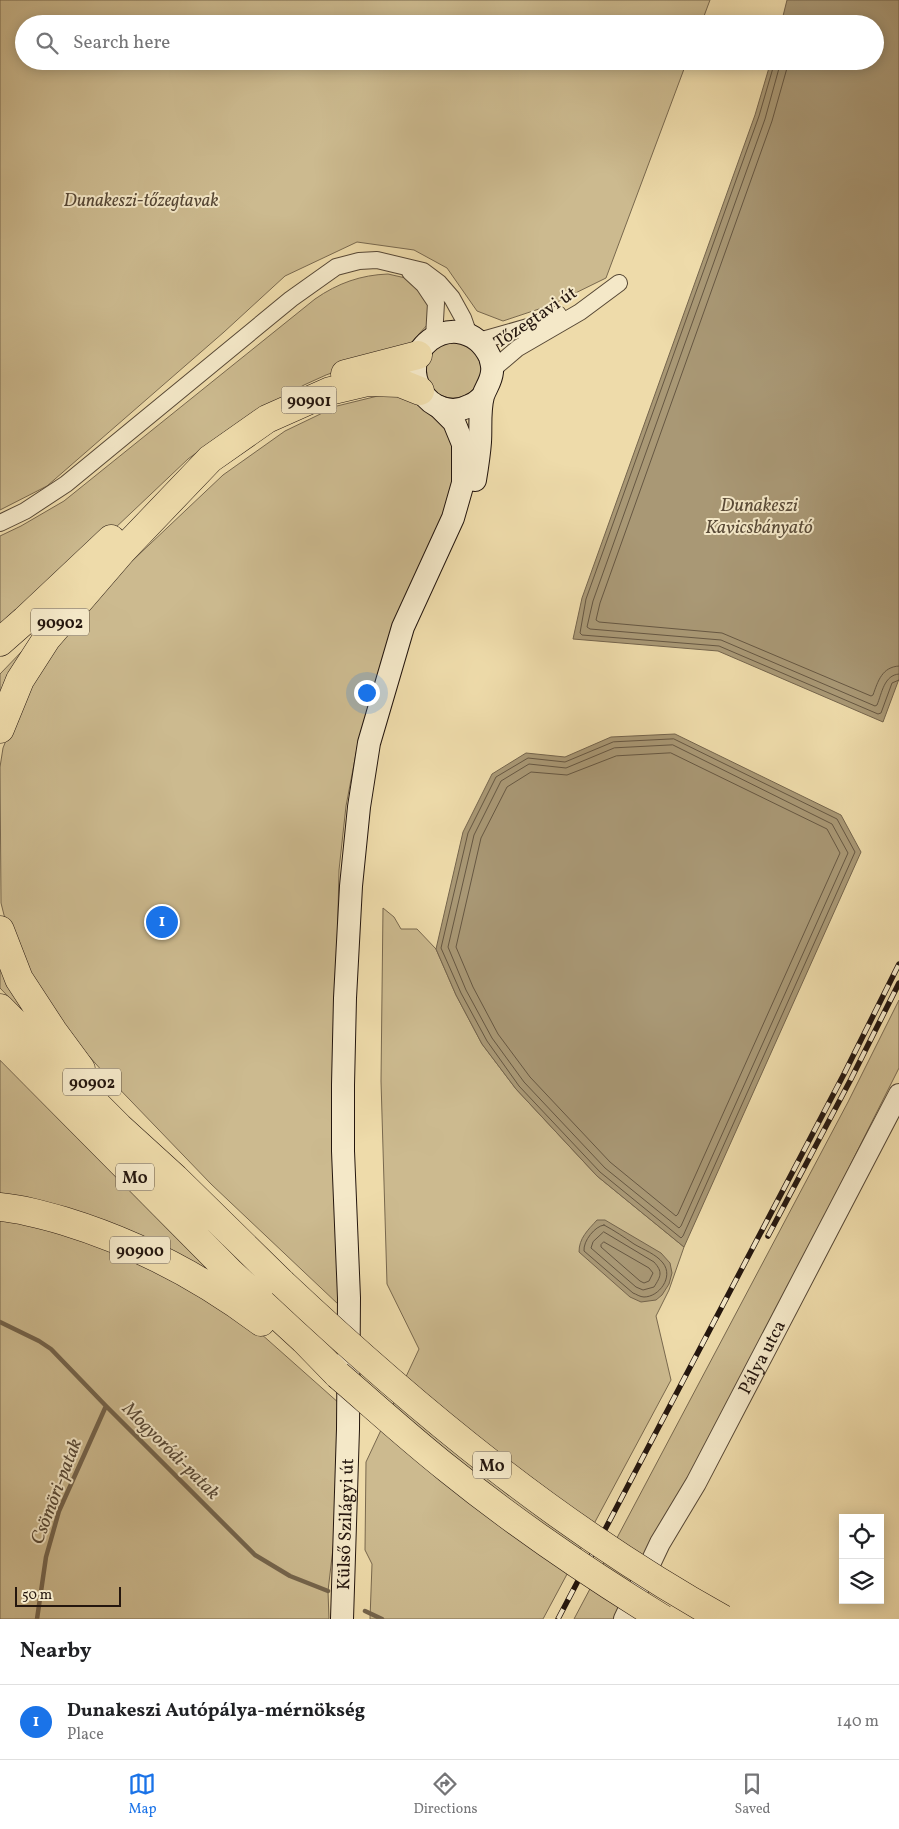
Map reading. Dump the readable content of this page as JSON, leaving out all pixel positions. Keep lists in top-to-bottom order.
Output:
{
  "streets": {
    "highway": [
      "90901",
      "90902",
      "M0",
      "90900"
    ],
    "main road": ["Külső Szilágyi út"],
    "street": ["Tőzegtavi út", "Pálya utca"]
  },
  "crossings": [
    ["Tőzegtavi út", "90901"],
    ["90901", "90902"],
    ["90902", "M0"],
    ["M0", "90900"]
  ],
  "water": ["Dunakeszi Kavicsbányató", "Mogyoródi-patak", "Csömöri-patak"],
  "parks": ["Dunakeszi-tőzegtavak"],
  "scale_bar": "50 m",
  "page": {
    "search": "Search here",
    "pins": "1",
    "scale": "50 m",
    "heading": "Nearby",
    "list": [
      {
        "mark": "1",
        "name": "Dunakeszi Autópálya-mérnökség",
        "note": "Place",
        "value": "140 m"
      }
    ],
    "nav": ["Map", "Directions", "Saved"]
  }
}
